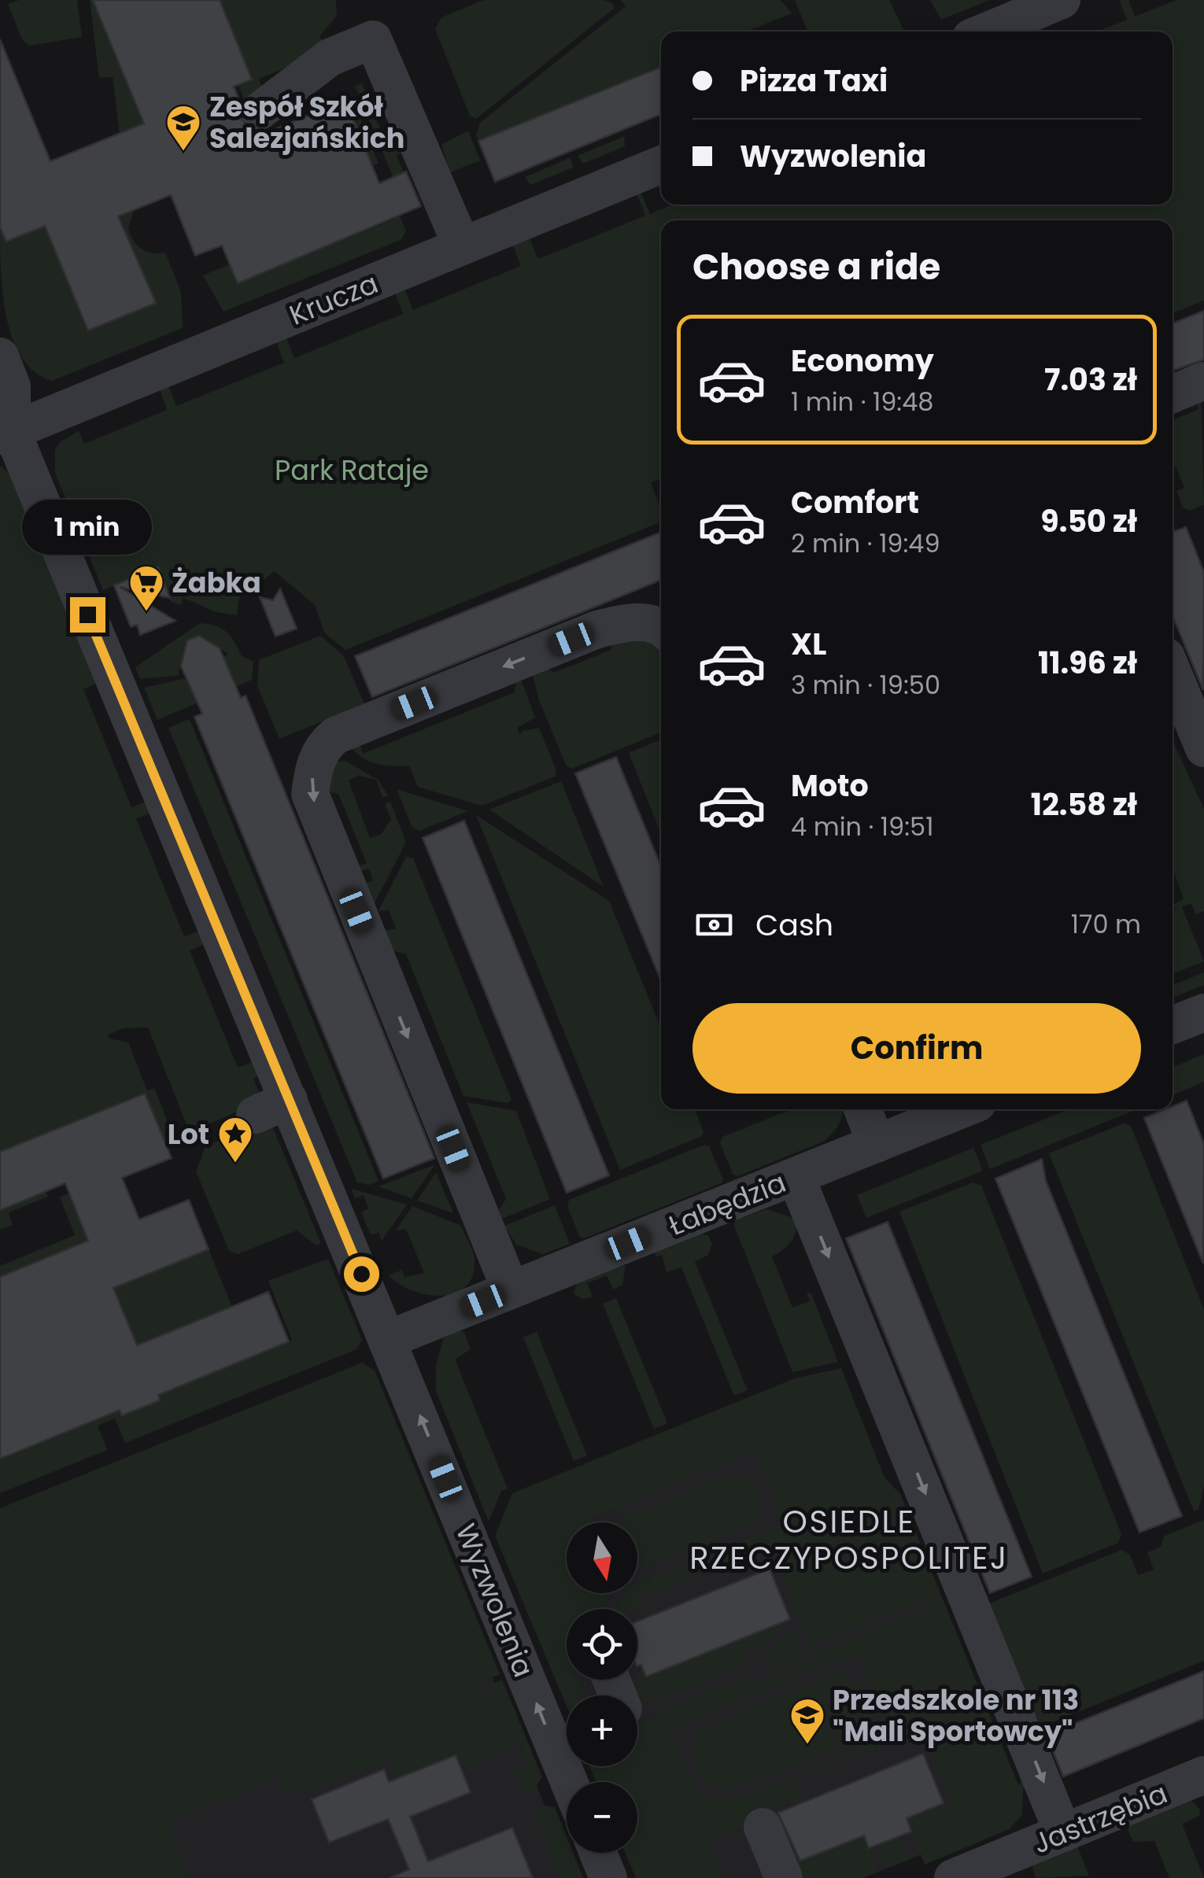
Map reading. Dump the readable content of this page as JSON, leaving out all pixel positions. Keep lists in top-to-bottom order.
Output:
{
  "streets": {
    "street": [
      "Krucza",
      "Łabędzia",
      "Wyzwolenia",
      "Jastrzębia"
    ]
  },
  "crossings": [
    ["Krucza", "Wyzwolenia"],
    ["Łabędzia", "Wyzwolenia"]
  ],
  "districts": ["OSIEDLE RZECZYPOSPOLITEJ"],
  "parks": ["Park Rataje"],
  "places": {
    "school or university": ["Zespół Szkół Salezjańskich", "Przedszkole nr 113 \"Mali Sportowcy\""],
    "supermarket": ["Żabka"],
    "place": ["Lot"]
  },
  "north": "bottom",
  "page": {
    "banner": ["Pizza Taxi", "Wyzwolenia"],
    "heading": "Choose a ride",
    "list": [
      {
        "name": "Economy",
        "note": "1 min · 19:48",
        "value": "7.03 zł"
      },
      {
        "name": "Comfort",
        "note": "2 min · 19:49",
        "value": "9.50 zł"
      },
      {
        "name": "XL",
        "note": "3 min · 19:50",
        "value": "11.96 zł"
      },
      {
        "name": "Moto",
        "note": "4 min · 19:51",
        "value": "12.58 zł"
      }
    ],
    "bubble": "1 min",
    "pay": ["Cash", "170 m"],
    "buttons": "Confirm",
    "map_buttons": ["+", "−"]
  }
}
